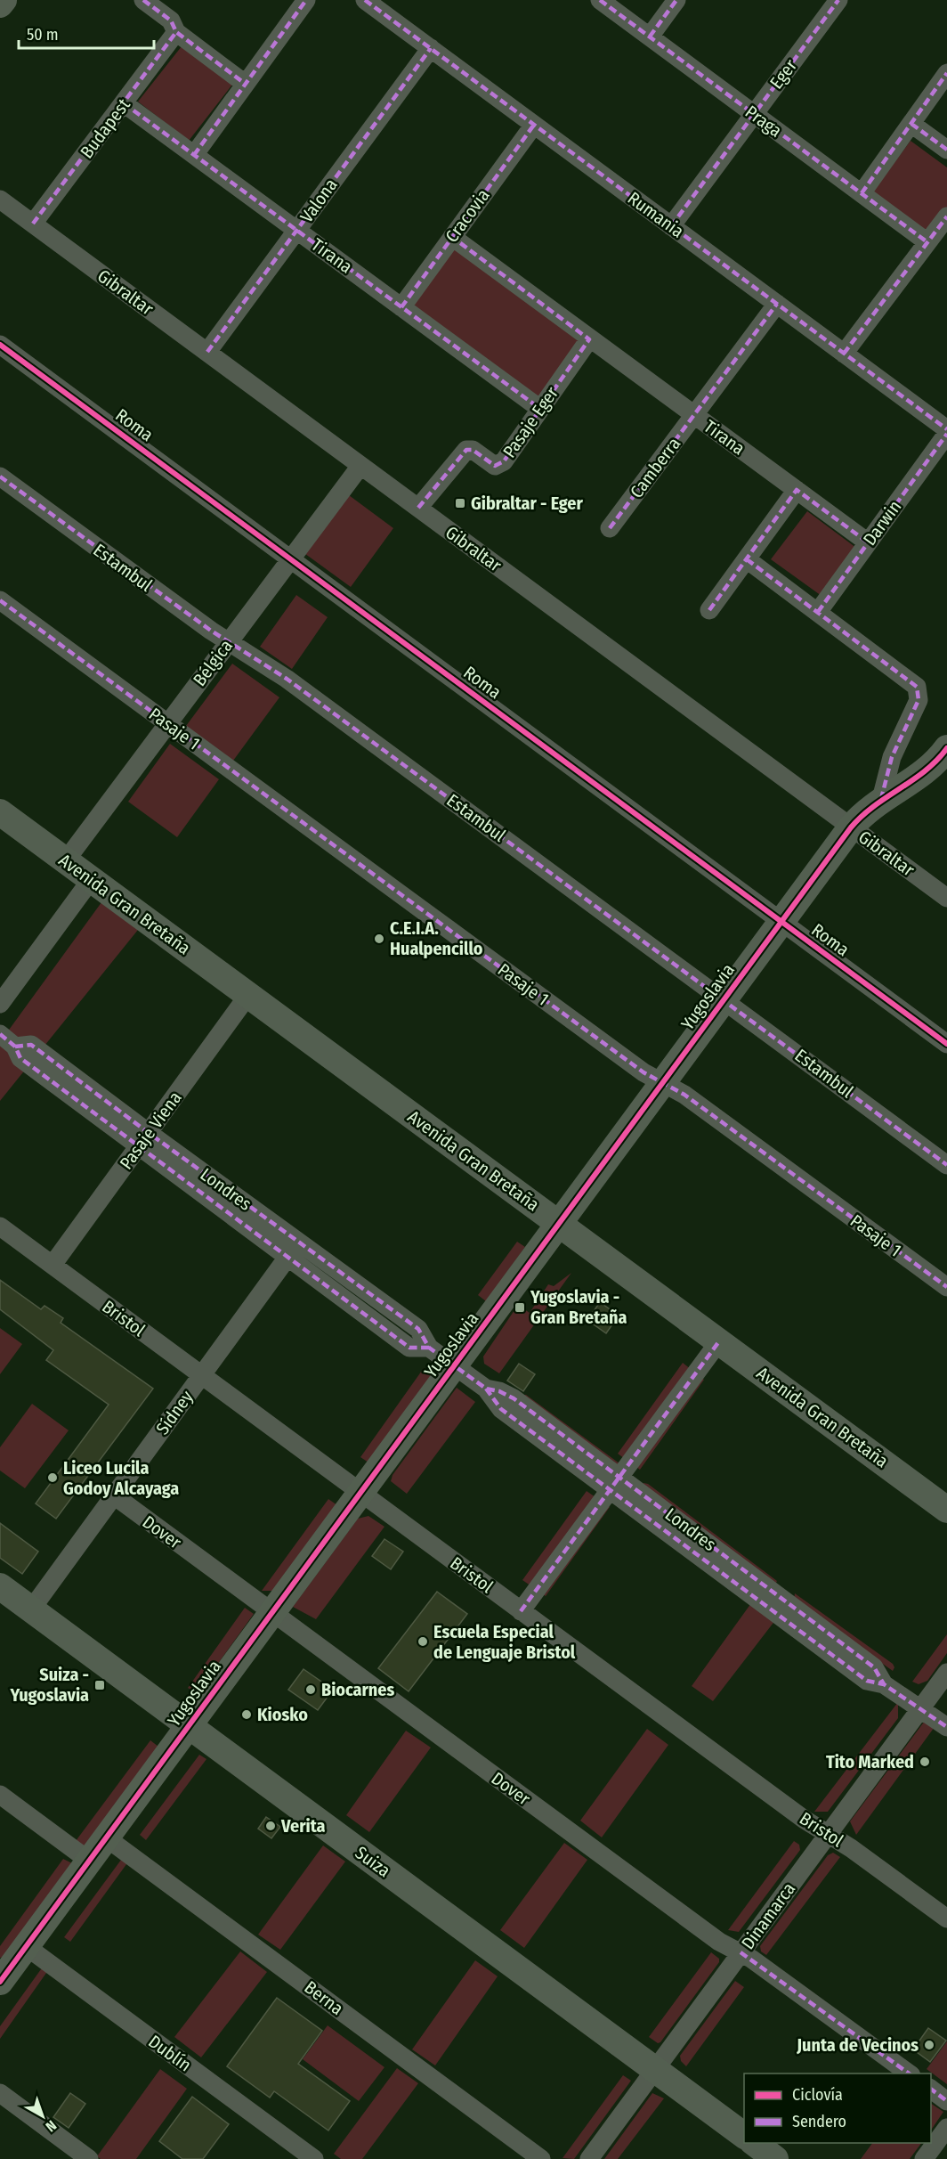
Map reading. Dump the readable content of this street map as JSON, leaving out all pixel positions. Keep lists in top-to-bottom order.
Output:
{
  "streets": {
    "street": [
      "Eger",
      "Praga",
      "Budapest",
      "Valona",
      "Rumania",
      "Cracovia",
      "Tirana",
      "Gibraltar",
      "Pasaje Eger",
      "Roma",
      "Camberra",
      "Darwin",
      "Estambul",
      "Bélgica",
      "Pasaje 1",
      "Avenida Gran Bretaña",
      "Yugoslavia",
      "Pasaje Viena",
      "Londres",
      "Bristol",
      "Sídney",
      "Dover",
      "Suiza",
      "Dinamarca",
      "Berna",
      "Dublín"
    ]
  },
  "crossings": [
    ["Eger", "Praga"],
    ["Eger", "Rumania"],
    ["Budapest", "Tirana"],
    ["Budapest", "Gibraltar"],
    ["Valona", "Rumania"],
    ["Valona", "Tirana"],
    ["Valona", "Gibraltar"],
    ["Rumania", "Cracovia"],
    ["Rumania", "Camberra"],
    ["Cracovia", "Tirana"],
    ["Tirana", "Pasaje Eger"],
    ["Tirana", "Camberra"],
    ["Tirana", "Darwin"],
    ["Gibraltar", "Pasaje Eger"],
    ["Gibraltar", "Bélgica"],
    ["Gibraltar", "Yugoslavia"],
    ["Roma", "Bélgica"],
    ["Roma", "Yugoslavia"],
    ["Estambul", "Bélgica"],
    ["Estambul", "Yugoslavia"],
    ["Bélgica", "Pasaje 1"],
    ["Bélgica", "Avenida Gran Bretaña"],
    ["Pasaje 1", "Yugoslavia"],
    ["Avenida Gran Bretaña", "Yugoslavia"],
    ["Avenida Gran Bretaña", "Pasaje Viena"],
    ["Yugoslavia", "Londres"],
    ["Yugoslavia", "Bristol"],
    ["Yugoslavia", "Dover"],
    ["Yugoslavia", "Suiza"],
    ["Yugoslavia", "Berna"],
    ["Yugoslavia", "Dublín"],
    ["Pasaje Viena", "Londres"],
    ["Pasaje Viena", "Bristol"],
    ["Londres", "Sídney"],
    ["Londres", "Dinamarca"],
    ["Bristol", "Sídney"],
    ["Bristol", "Dinamarca"],
    ["Sídney", "Dover"],
    ["Sídney", "Suiza"],
    ["Dover", "Dinamarca"],
    ["Suiza", "Dinamarca"]
  ],
  "places": {
    "transit": ["Gibraltar - Eger", "Yugoslavia - Gran Bretaña", "Suiza - Yugoslavia"],
    "other": [
      "C.E.I.A. Hualpencillo",
      "Liceo Lucila Godoy Alcayaga",
      "Escuela Especial de Lenguaje Bristol",
      "Biocarnes",
      "Kiosko",
      "Tito Marked",
      "Verita",
      "Junta de Vecinos"
    ]
  },
  "legend": ["Ciclovía", "Sendero"],
  "scale_bar": "50 m",
  "north": "bottom right"
}
